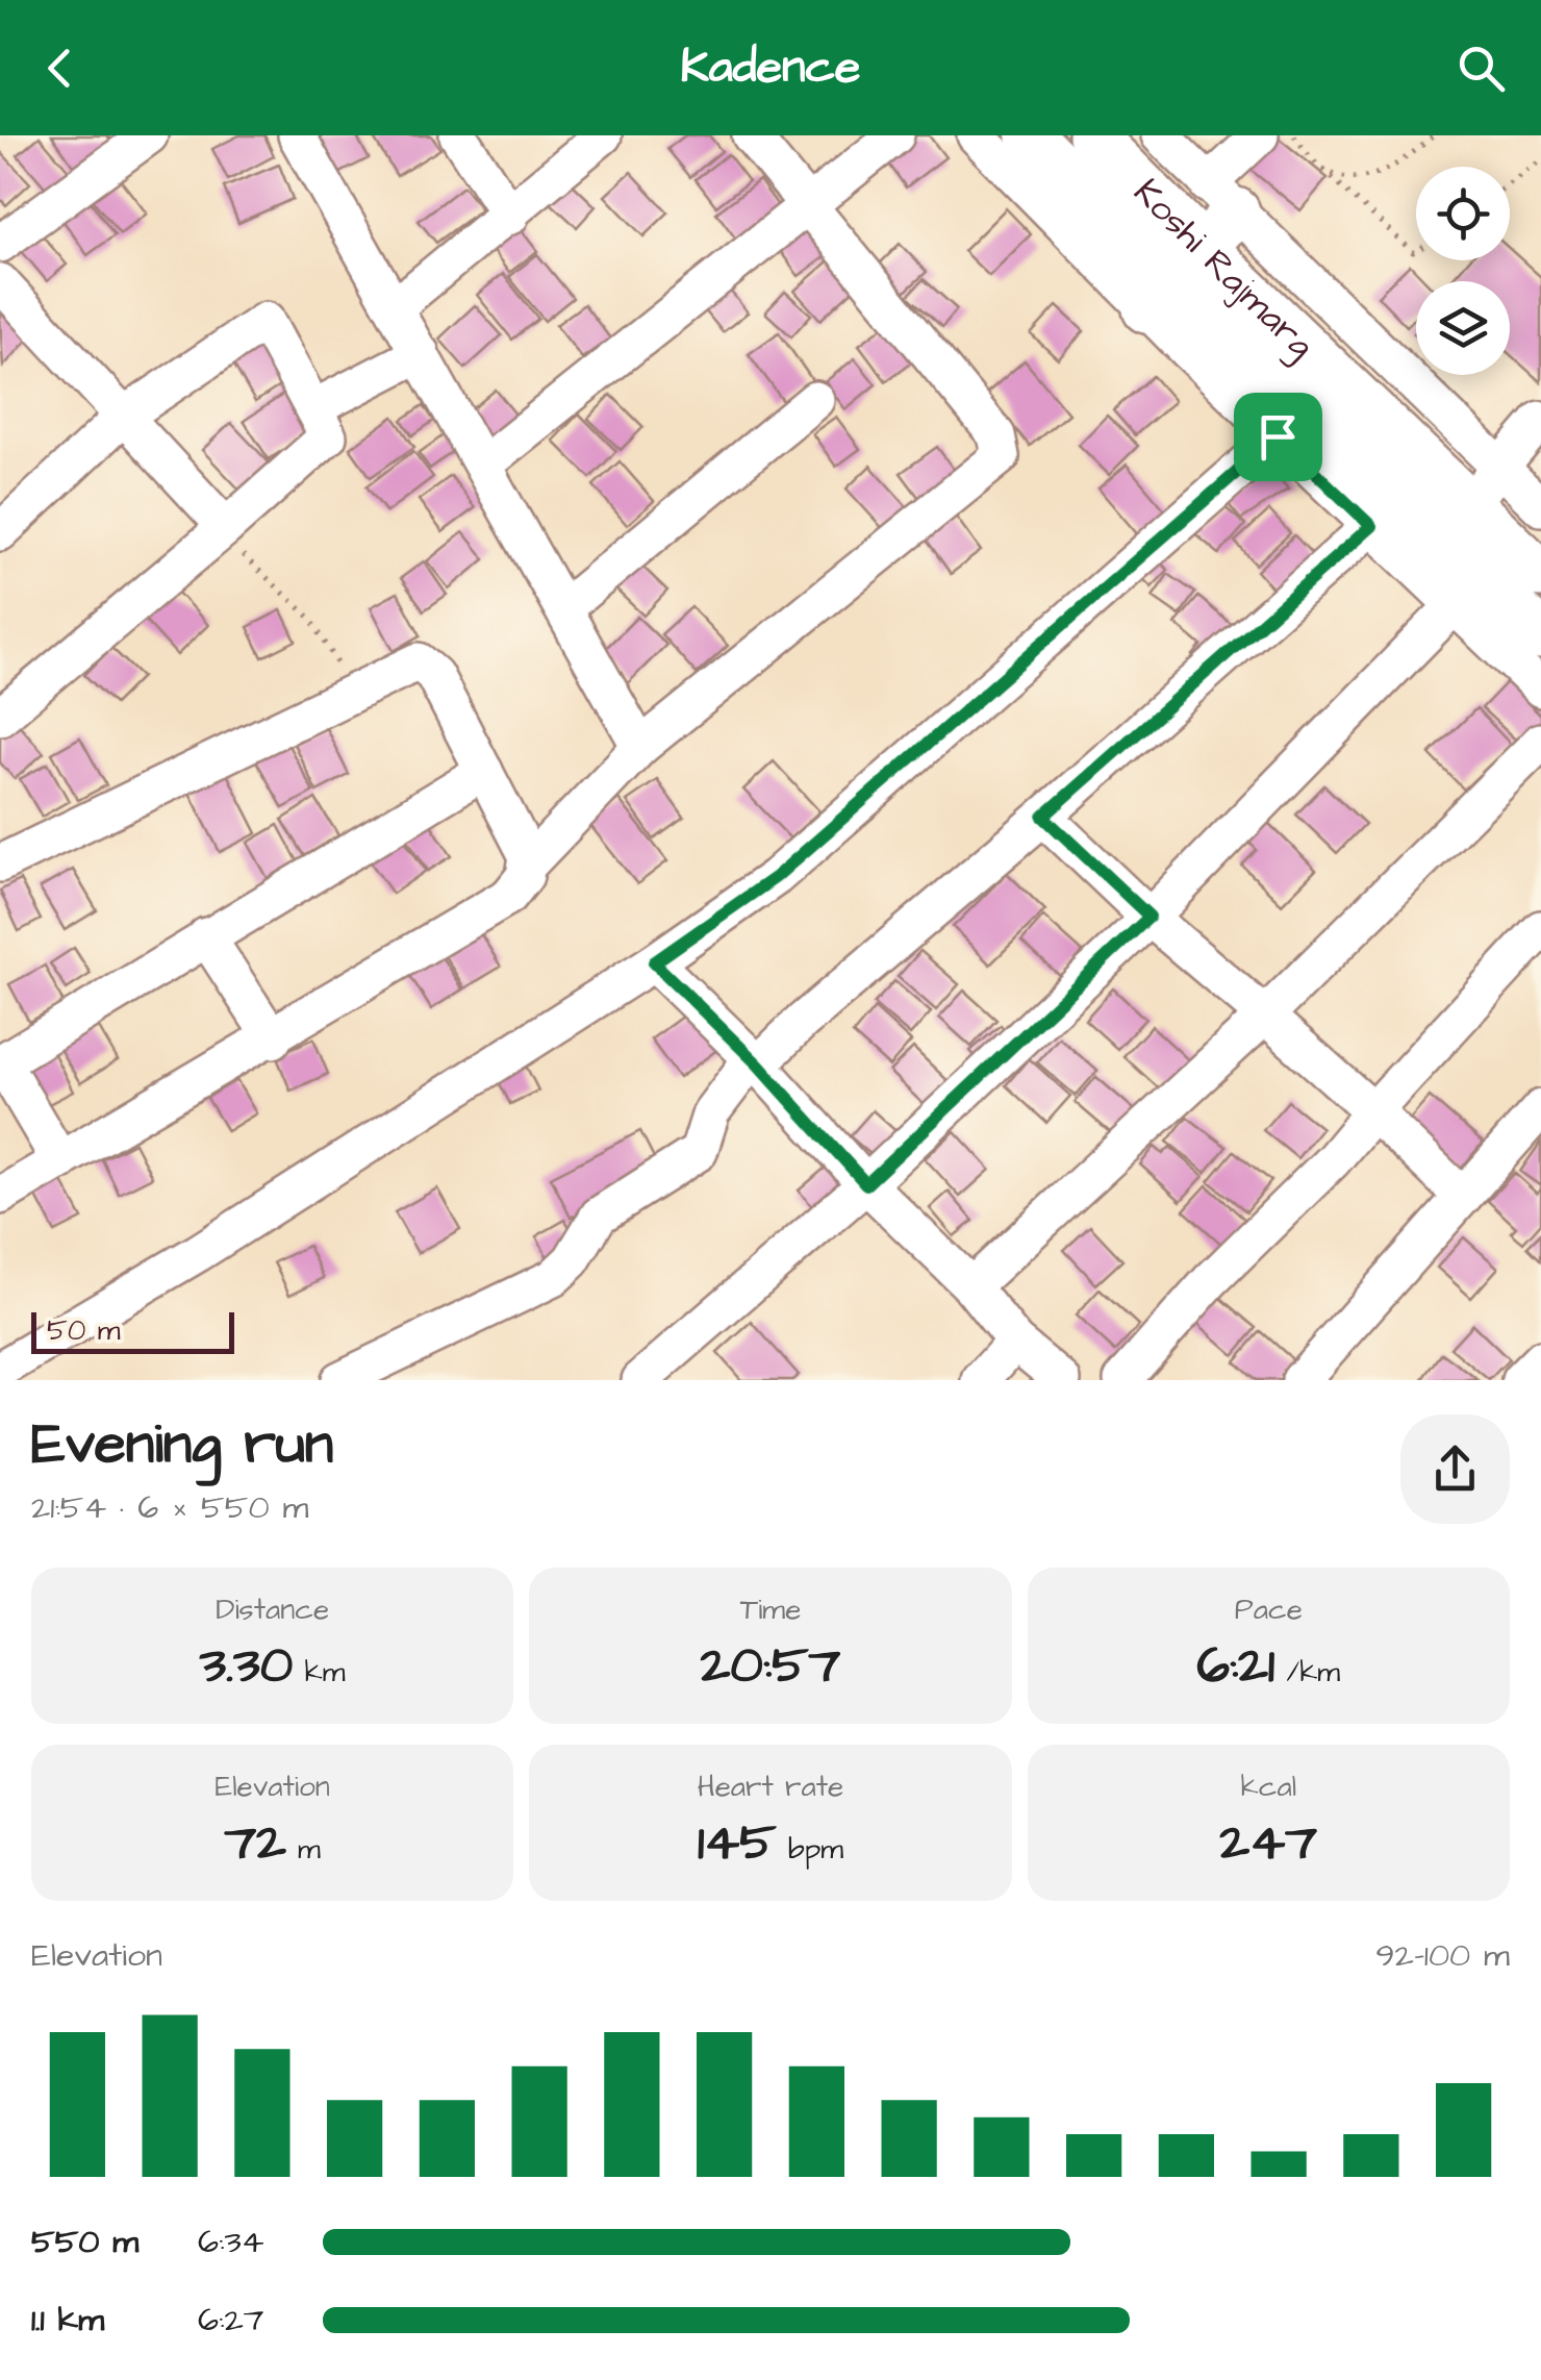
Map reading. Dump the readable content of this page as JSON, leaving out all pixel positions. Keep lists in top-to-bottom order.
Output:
{
  "streets": {
    "main road": ["Koshi Rajmarg"]
  },
  "scale_bar": "50 m",
  "page": {
    "header": "Kadence",
    "scale": "50 m",
    "heading": ["Evening run", "21:54 · 6 × 550 m"],
    "stats": [
      ["Distance", "3.30 km"],
      ["Time", "20:57"],
      ["Pace", "6:21 /km"],
      ["Elevation", "72 m"],
      ["Heart rate", "145 bpm"],
      ["kcal", "247"]
    ],
    "chart": ["Elevation", "92–100 m"],
    "list": [
      {
        "name": "550 m",
        "note": "6:34"
      },
      {
        "name": "1.1 km",
        "note": "6:27"
      }
    ]
  }
}
